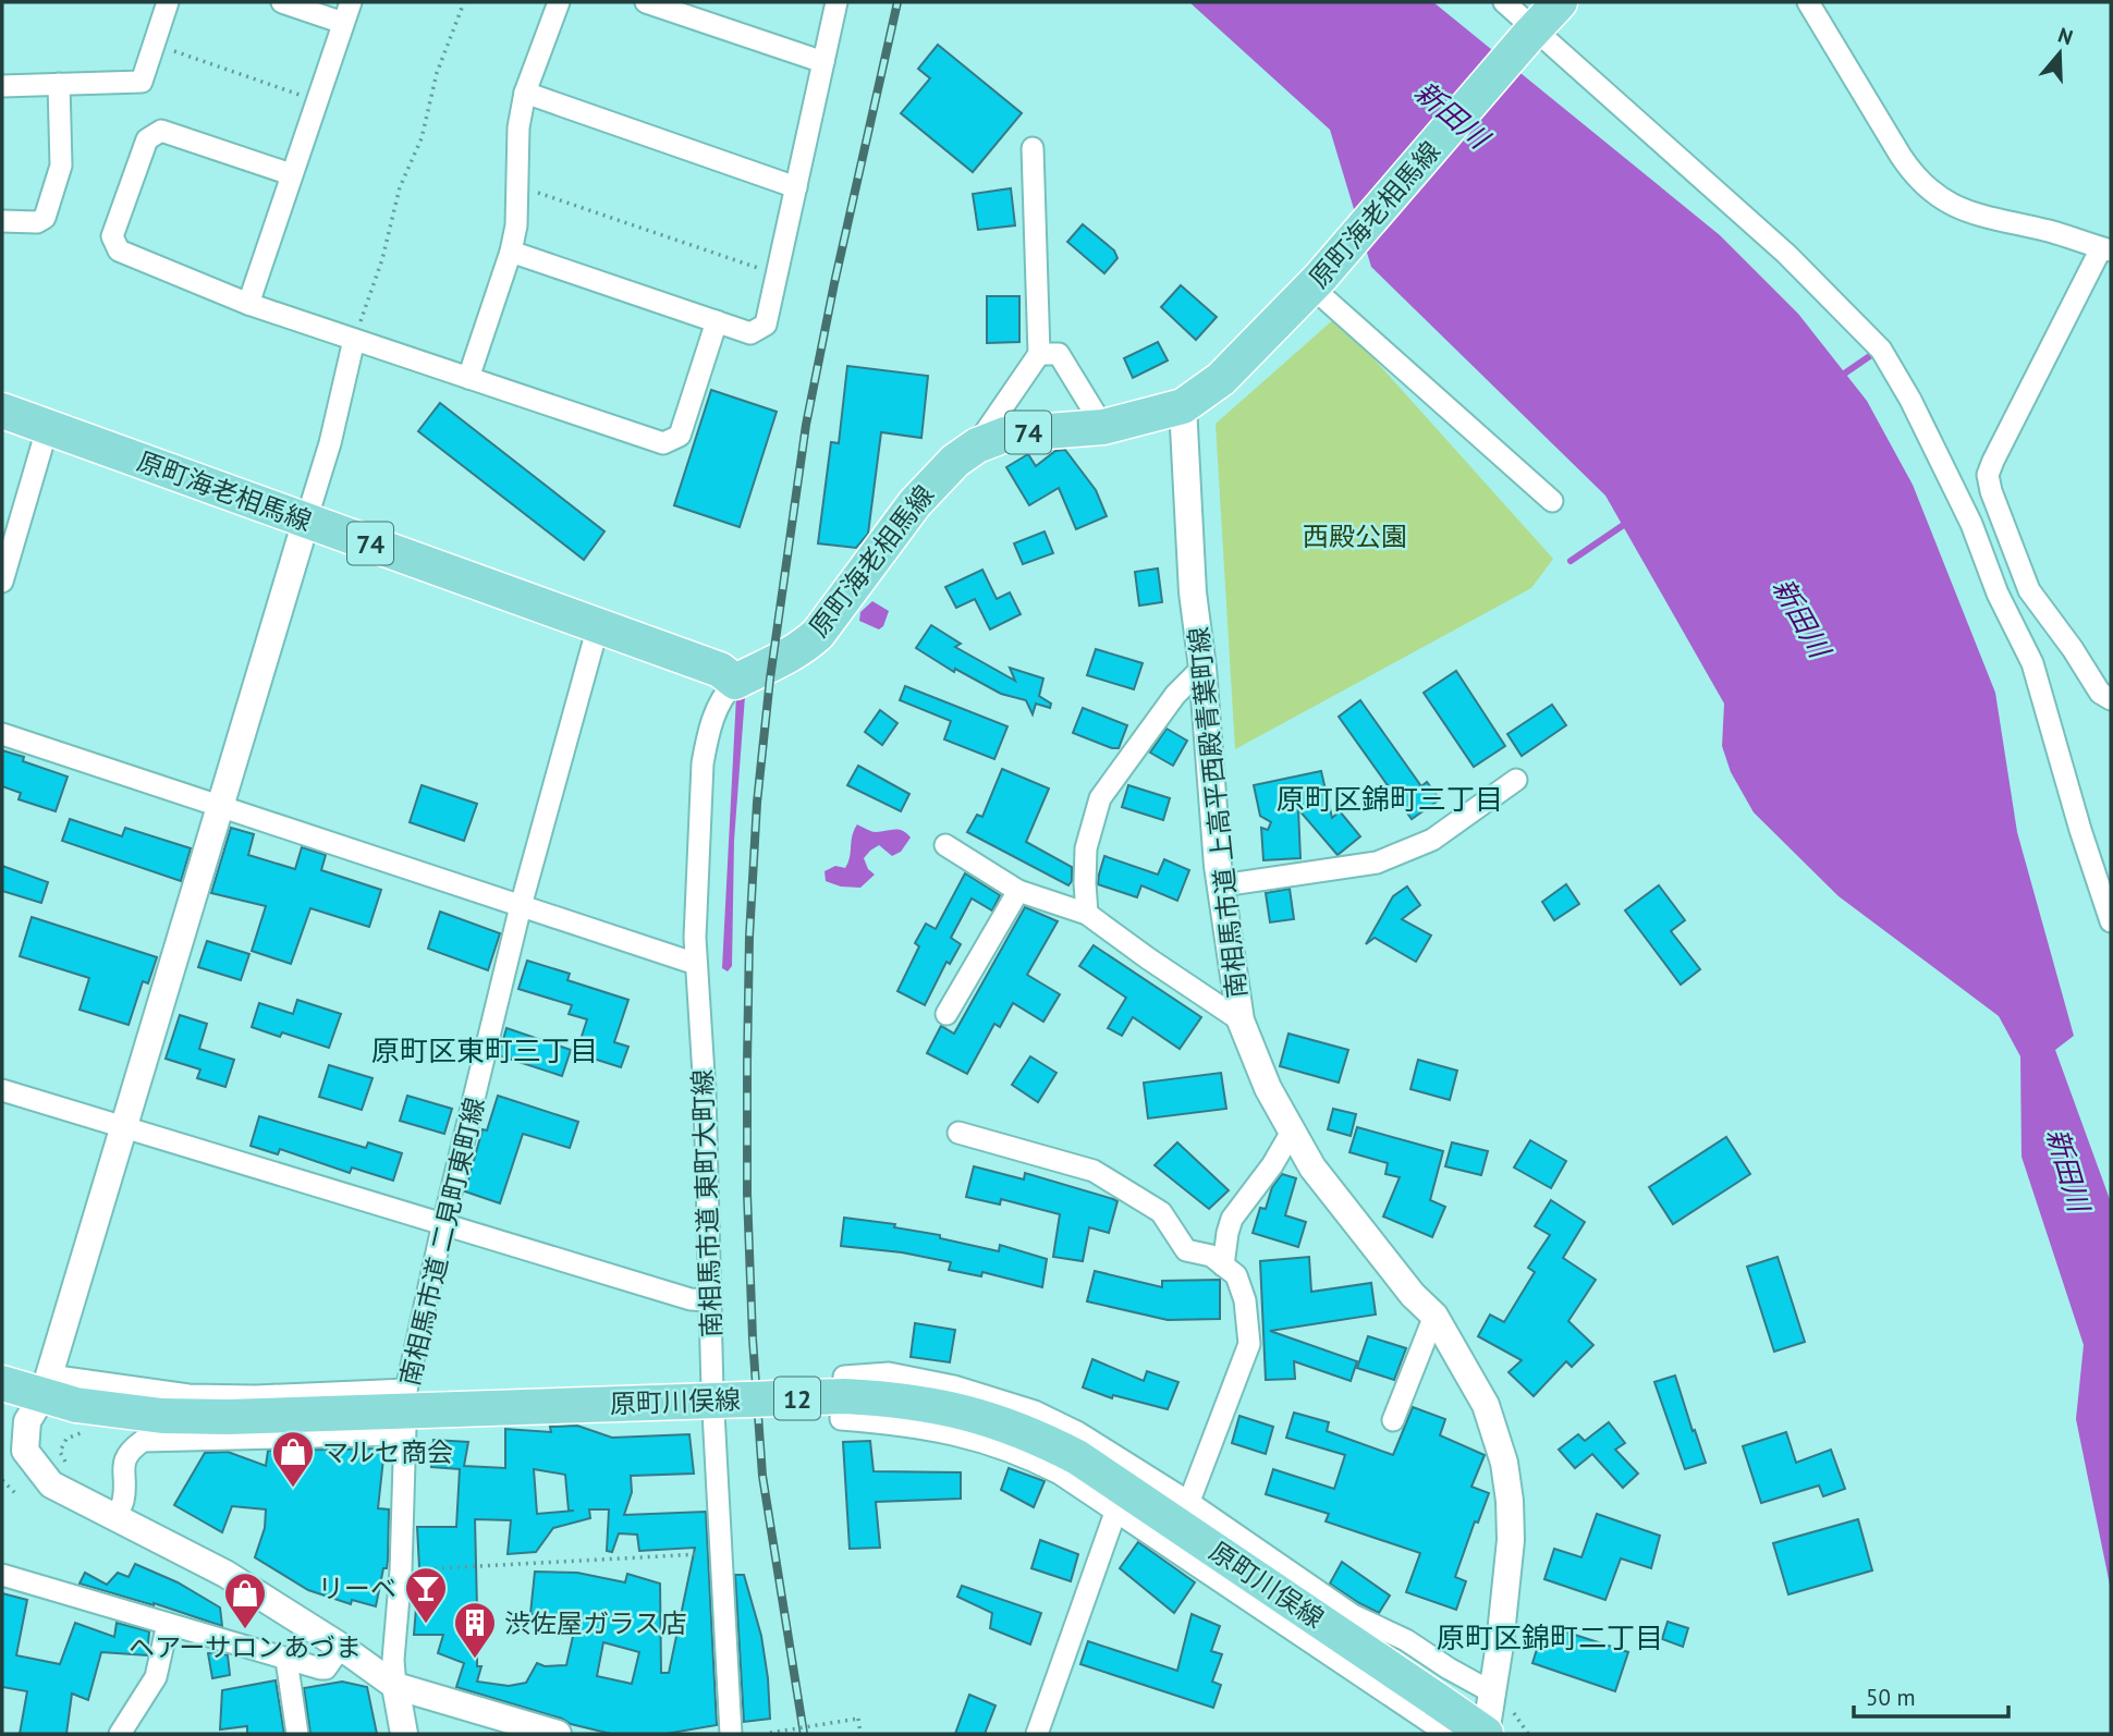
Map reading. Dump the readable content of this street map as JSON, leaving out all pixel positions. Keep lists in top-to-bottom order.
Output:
{
  "streets": {
    "main road": [
      "原町海老相馬線",
      "74",
      "12",
      "原町川俣線"
    ],
    "street": ["南相馬市道 上高平西殿青葉町線", "南相馬市道 東町大町線", "南相馬市道 二見町東町線"]
  },
  "crossings": [
    ["原町海老相馬線", "南相馬市道 上高平西殿青葉町線"],
    ["原町海老相馬線", "南相馬市道 東町大町線"],
    ["原町海老相馬線", "南相馬市道 二見町東町線"],
    ["南相馬市道 上高平西殿青葉町線", "原町川俣線"]
  ],
  "districts": ["原町区錦町三丁目", "原町区東町三丁目", "原町区錦町二丁目"],
  "water": ["新田川"],
  "parks": ["西殿公園"],
  "places": {
    "shop": ["マルセ商会", "ヘアーサロンあづま"],
    "bar": ["リーベ"],
    "building": ["渋佐屋ガラス店"]
  },
  "scale_bar": "50 m",
  "north": "top"
}
